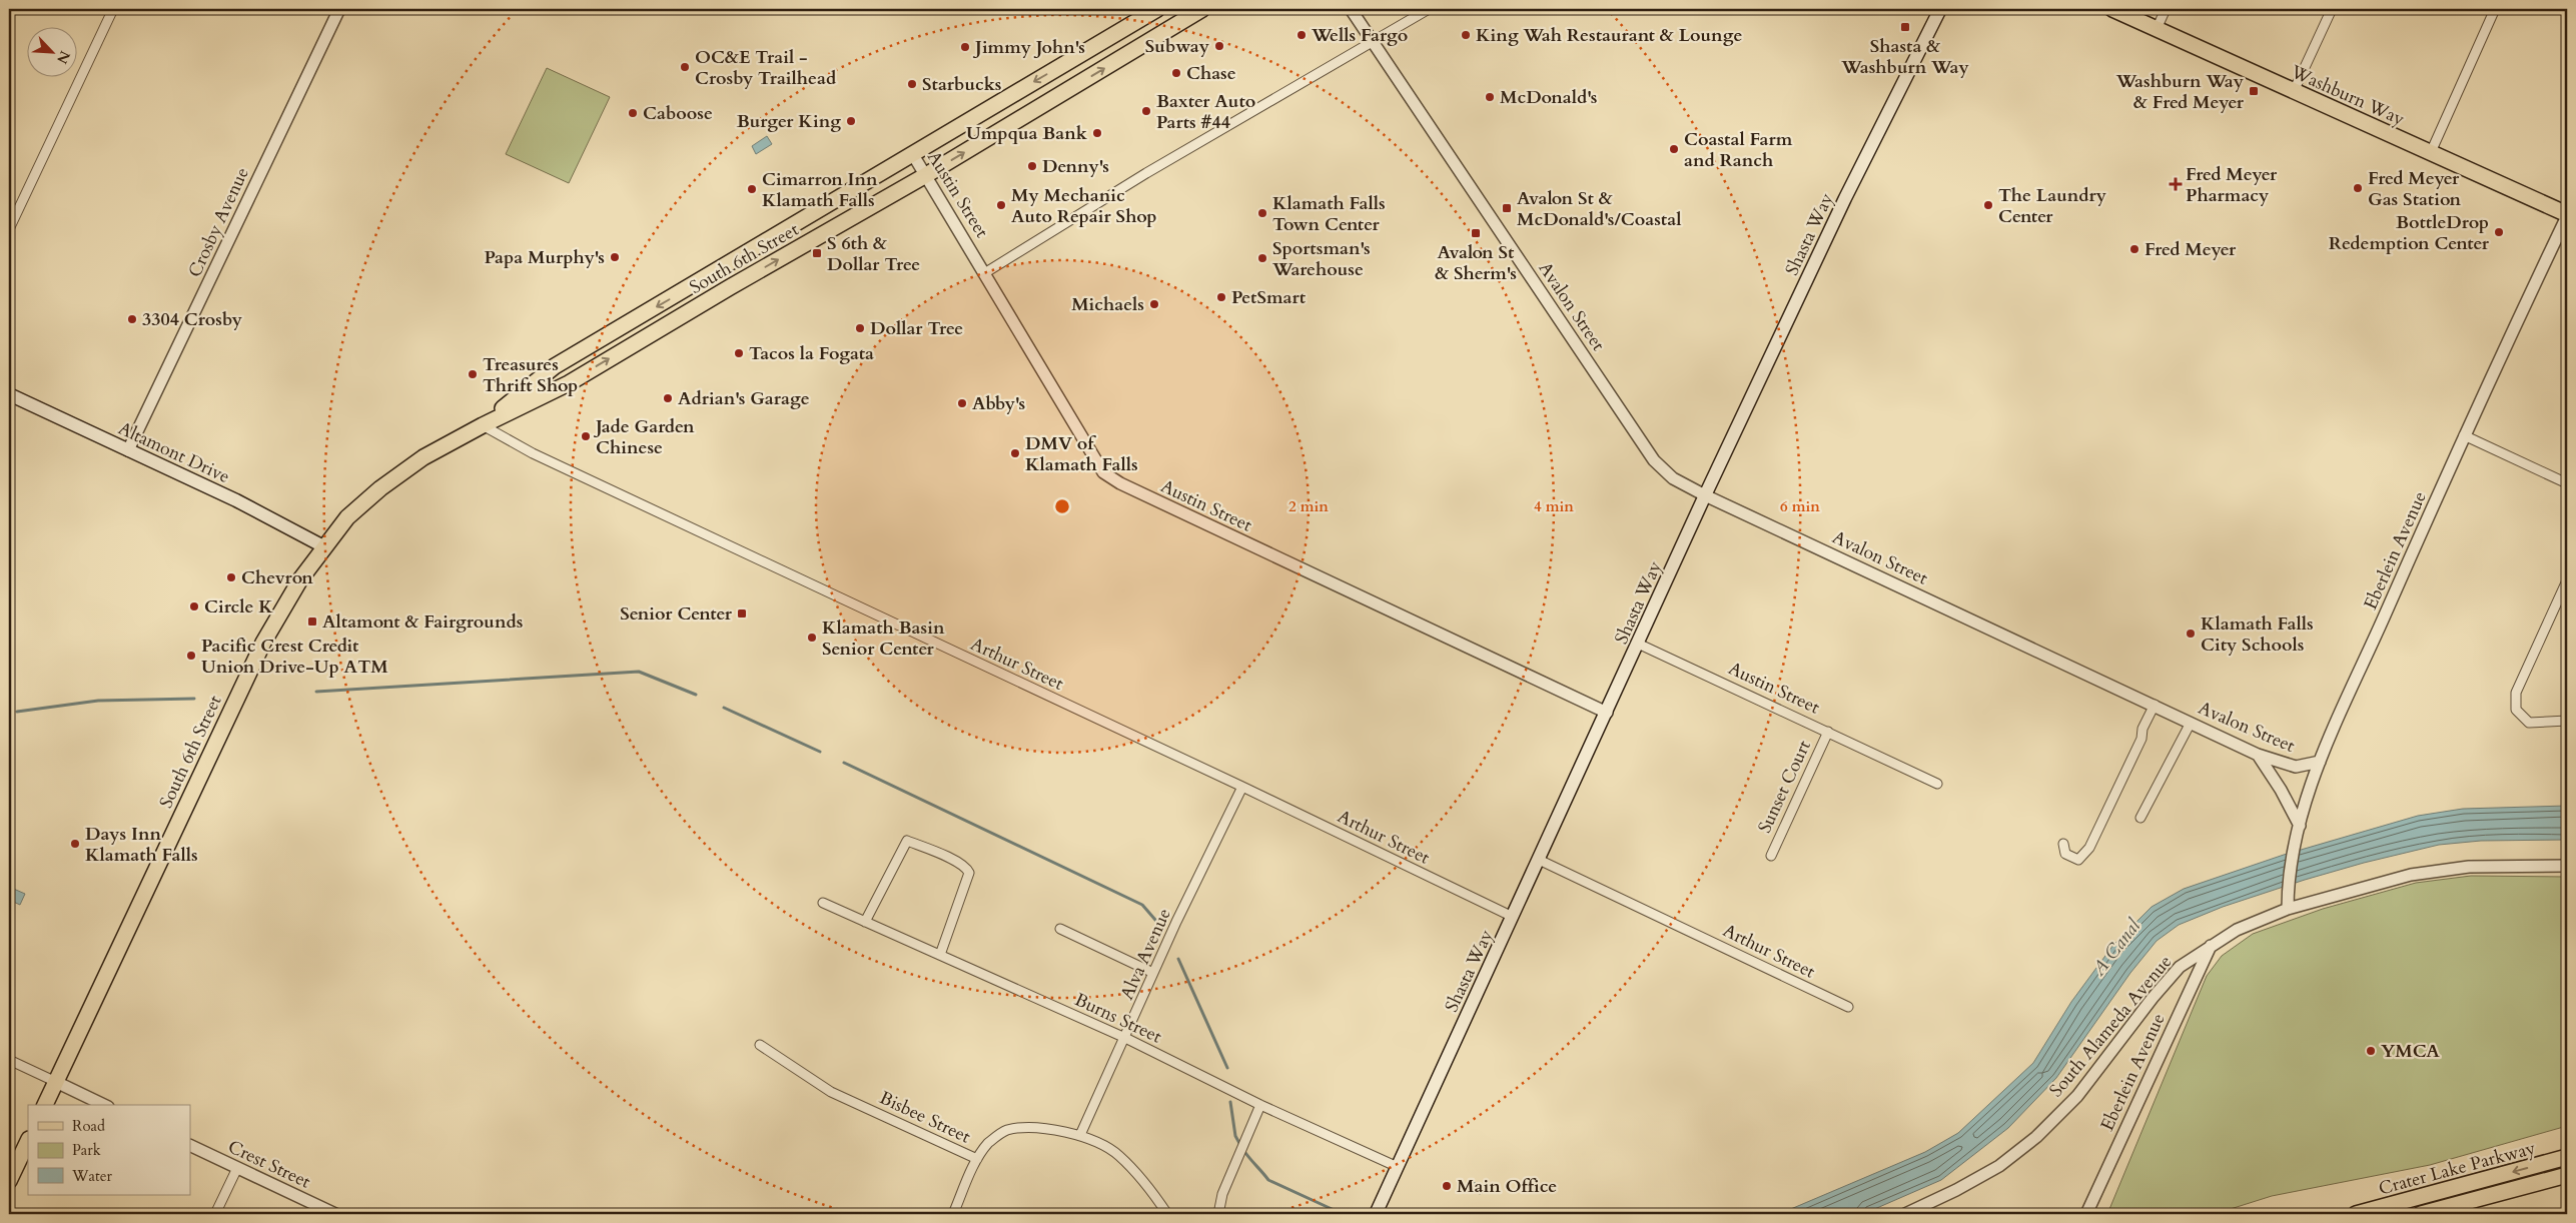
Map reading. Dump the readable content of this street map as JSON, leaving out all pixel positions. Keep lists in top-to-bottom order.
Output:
{
  "streets": {
    "main road": [
      "Washburn Way",
      "Shasta Way",
      "South 6th Street",
      "Altamont Drive",
      "Crater Lake Parkway"
    ],
    "street": [
      "Austin Street",
      "Crosby Avenue",
      "Avalon Street",
      "Eberlein Avenue",
      "Arthur Street",
      "Sunset Court",
      "Alva Avenue",
      "Burns Street",
      "South Alameda Avenue",
      "Bisbee Street",
      "Crest Street"
    ]
  },
  "crossings": [
    ["Washburn Way", "Eberlein Avenue"],
    ["Austin Street", "Shasta Way"],
    ["Austin Street", "South 6th Street"],
    ["Austin Street", "Sunset Court"],
    ["Crosby Avenue", "Altamont Drive"],
    ["Shasta Way", "Avalon Street"],
    ["Shasta Way", "Arthur Street"],
    ["Shasta Way", "Burns Street"],
    ["South 6th Street", "Altamont Drive"],
    ["South 6th Street", "Arthur Street"],
    ["Avalon Street", "Eberlein Avenue"],
    ["Eberlein Avenue", "South Alameda Avenue"],
    ["Arthur Street", "Alva Avenue"],
    ["Alva Avenue", "Burns Street"],
    ["Alva Avenue", "Bisbee Street"]
  ],
  "water": ["A Canal"],
  "places": {
    "transit": [
      "Shasta & Washburn Way",
      "Washburn Way & Fred Meyer",
      "Avalon St & McDonald's/Coastal",
      "Avalon St & Sherm's",
      "S 6th & Dollar Tree",
      "Senior Center",
      "Altamont & Fairgrounds"
    ],
    "other": [
      "Wells Fargo",
      "King Wah Restaurant & Lounge",
      "Subway",
      "Jimmy John's",
      "OC&E Trail - Crosby Trailhead",
      "Chase",
      "Starbucks",
      "McDonald's",
      "Baxter Auto Parts #44",
      "Caboose",
      "Burger King",
      "Umpqua Bank",
      "Coastal Farm and Ranch",
      "Denny's",
      "Fred Meyer Gas Station",
      "Cimarron Inn Klamath Falls",
      "My Mechanic Auto Repair Shop",
      "The Laundry Center",
      "Klamath Falls Town Center",
      "BottleDrop Redemption Center",
      "Fred Meyer",
      "Papa Murphy's",
      "Sportsman's Warehouse",
      "PetSmart",
      "Michaels",
      "3304 Crosby",
      "Dollar Tree",
      "Tacos la Fogata",
      "Treasures Thrift Shop",
      "Adrian's Garage",
      "Abby's",
      "Jade Garden Chinese",
      "DMV of Klamath Falls",
      "Chevron",
      "Circle K",
      "Klamath Falls City Schools",
      "Klamath Basin Senior Center",
      "Pacific Crest Credit Union Drive-Up ATM",
      "Days Inn Klamath Falls",
      "YMCA",
      "Main Office"
    ],
    "health": ["Fred Meyer Pharmacy"]
  },
  "legend": ["Road", "Park", "Water"],
  "north": "bottom right",
  "rings": ["2 min", "4 min", "6 min"]
}
